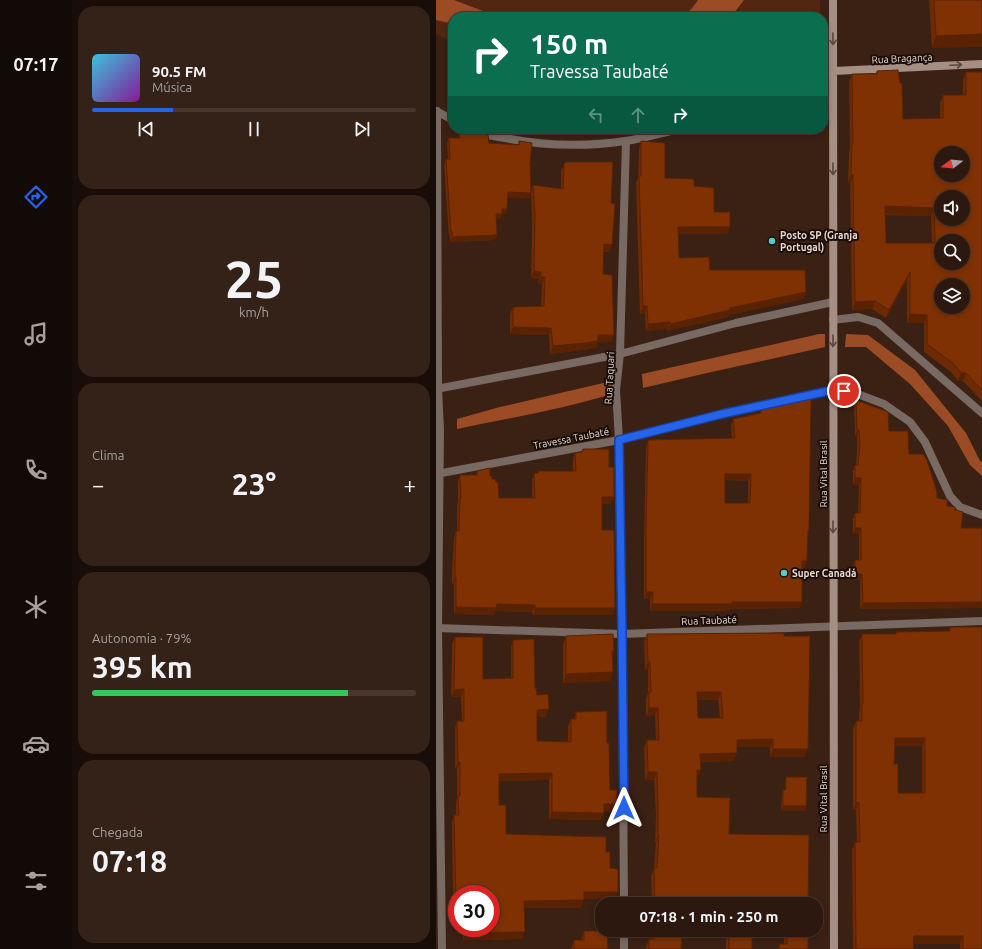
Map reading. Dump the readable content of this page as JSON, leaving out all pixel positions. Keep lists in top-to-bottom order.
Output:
{
  "streets": {
    "street": [
      "Rua Bragança",
      "Rua Taquari",
      "Travessa Taubaté",
      "Rua Vital Brasil",
      "Rua Taubaté"
    ]
  },
  "crossings": [
    ["Rua Bragança", "Rua Vital Brasil"],
    ["Rua Taquari", "Travessa Taubaté"],
    ["Rua Taquari", "Rua Taubaté"],
    ["Travessa Taubaté", "Rua Vital Brasil"],
    ["Rua Vital Brasil", "Rua Taubaté"]
  ],
  "one_way": ["Rua Bragança", "Rua Vital Brasil"],
  "places": ["Posto SP (Granja Portugal)", "Super Canadá"],
  "north": "left",
  "page": {
    "tabs": "07:17",
    "turn": ["150 m", "Travessa Taubaté"],
    "song": ["90.5 FM", "Música"],
    "tile": [
      ["25", "km/h"],
      "Clima",
      ["Autonomia · 79%", "395 km"],
      ["Chegada", "07:18"]
    ],
    "heat": ["−", "23°", "+"],
    "limit": "30",
    "trip": "07:18 · 1 min · 250 m"
  }
}
